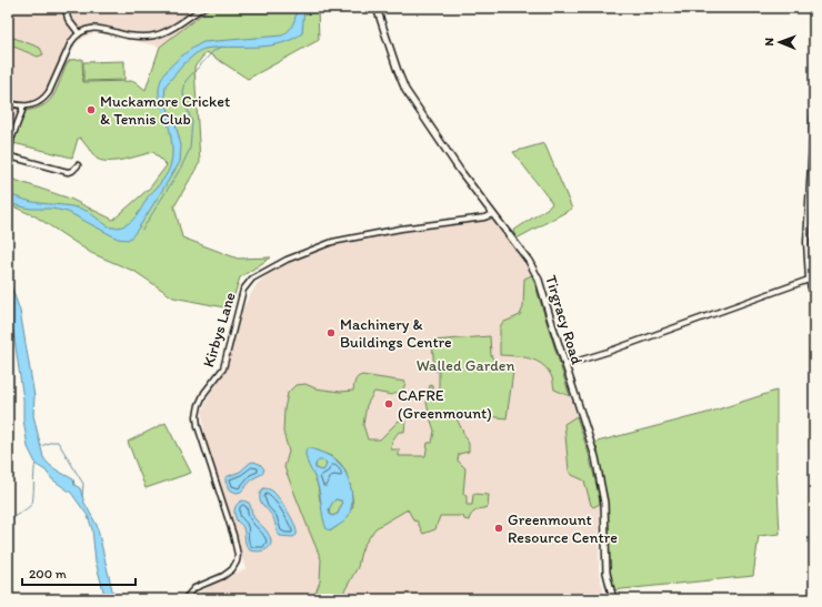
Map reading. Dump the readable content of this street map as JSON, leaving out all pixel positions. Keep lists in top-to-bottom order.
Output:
{
  "streets": {
    "street": ["Tirgracy Road", "Kirbys Lane"]
  },
  "crossings": [
    ["Tirgracy Road", "Kirbys Lane"]
  ],
  "parks": ["Walled Garden"],
  "places": [
    "Muckamore Cricket & Tennis Club",
    "Machinery & Buildings Centre",
    "CAFRE (Greenmount)",
    "Greenmount Resource Centre"
  ],
  "scale_bar": "200 m",
  "north": "left"
}
